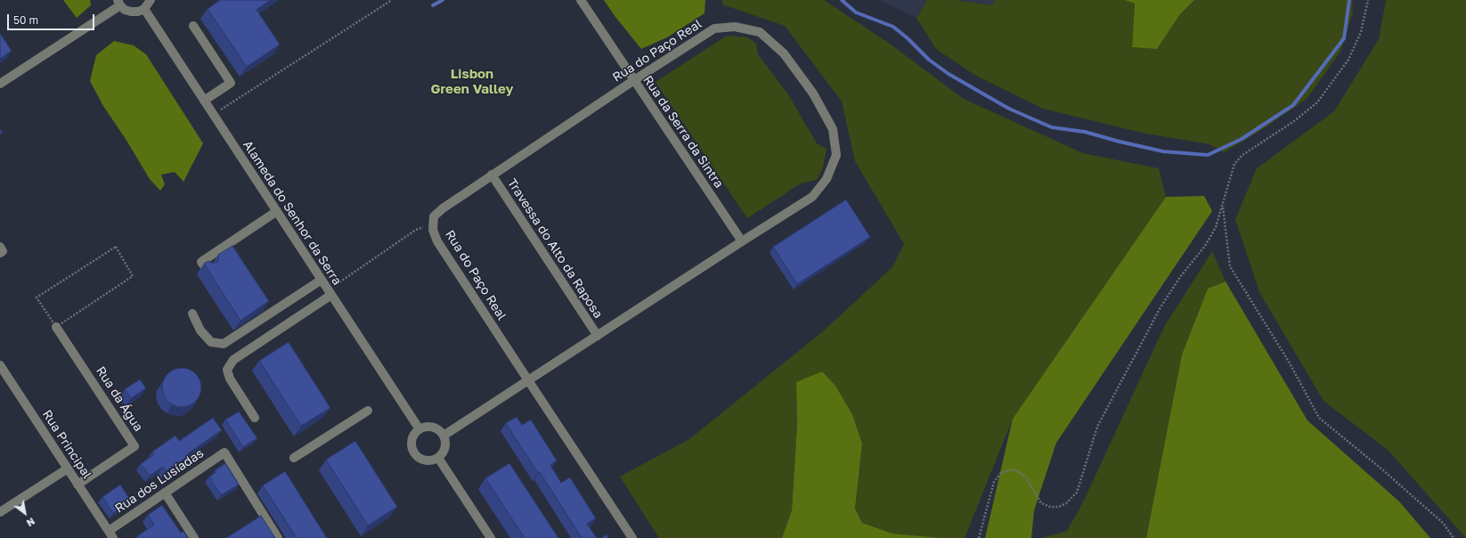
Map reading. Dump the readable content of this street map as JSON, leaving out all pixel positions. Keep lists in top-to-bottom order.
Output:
{
  "streets": {
    "street": [
      "Rua do Paço Real",
      "Rua da Serra da Sintra",
      "Alameda do Senhor da Serra",
      "Travessa do Alto da Raposa",
      "Rua da Água",
      "Rua Principal",
      "Rua dos Lusíadas"
    ]
  },
  "crossings": [
    ["Rua do Paço Real", "Rua da Serra da Sintra"],
    ["Rua do Paço Real", "Alameda do Senhor da Serra"],
    ["Rua do Paço Real", "Travessa do Alto da Raposa"],
    ["Rua da Água", "Rua Principal"],
    ["Rua Principal", "Rua dos Lusíadas"]
  ],
  "districts": ["Lisbon Green Valley"],
  "scale_bar": "50 m",
  "north": "bottom right"
}
